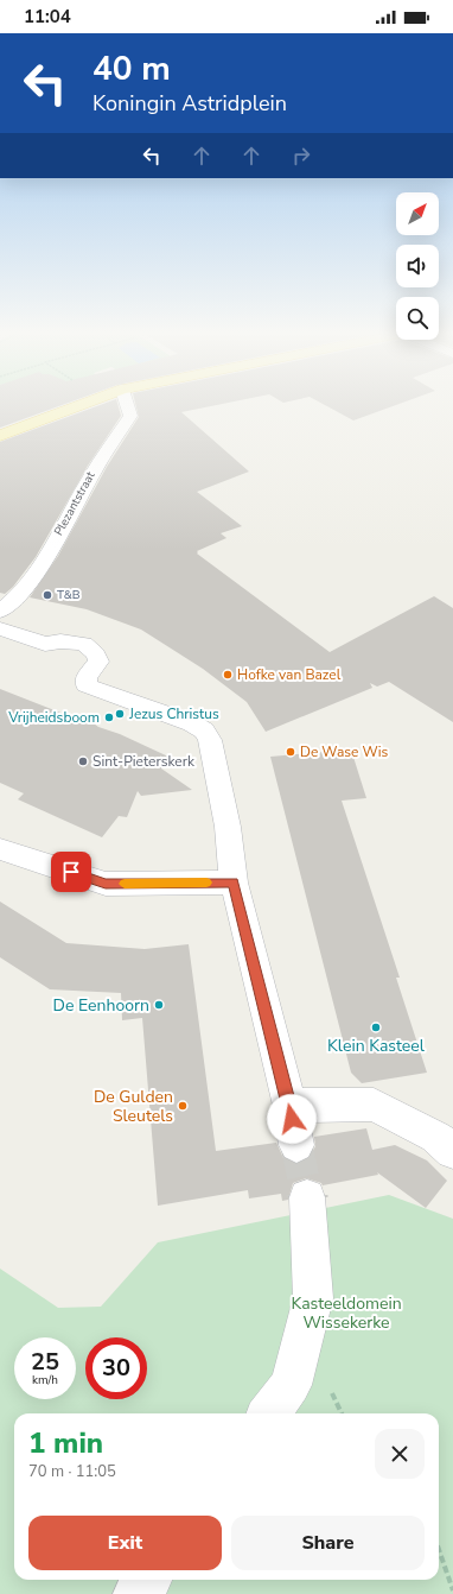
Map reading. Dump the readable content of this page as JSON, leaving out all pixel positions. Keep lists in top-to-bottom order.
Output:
{
  "streets": {
    "street": ["Plezantstraat"]
  },
  "parks": ["Kasteeldomein Wissekerke"],
  "places": [
    "T&B",
    "Hofke van Bazel",
    "Jezus Christus",
    "Vrijheidsboom",
    "De Wase Wis",
    "Sint-Pieterskerk",
    "De Eenhoorn",
    "Klein Kasteel",
    "De Gulden Sleutels"
  ],
  "north": "top right",
  "page": {
    "status": "11:04",
    "turn": ["40 m", "Koningin Astridplein"],
    "speed": "25 km/h",
    "limit": "30",
    "heading": ["1 min", "70 m · 11:05"],
    "buttons": ["Exit", "Share"]
  }
}
